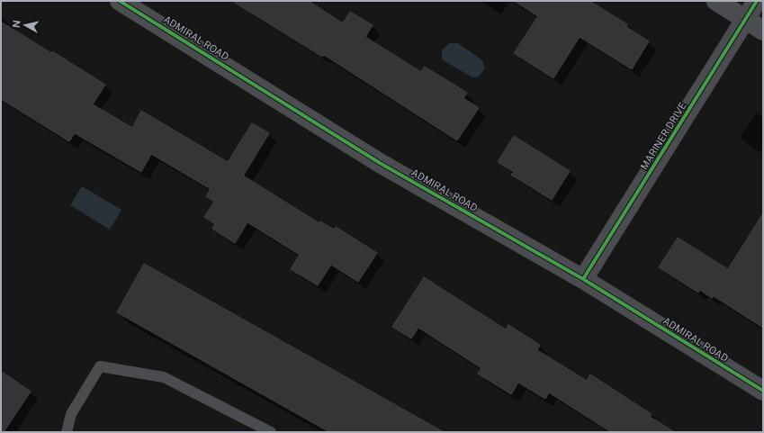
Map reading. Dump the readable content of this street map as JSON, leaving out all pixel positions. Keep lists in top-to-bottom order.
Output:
{
  "streets": {
    "street": ["ADMIRAL ROAD", "MARINER DRIVE"]
  },
  "crossings": [
    ["ADMIRAL ROAD", "MARINER DRIVE"]
  ],
  "north": "left"
}
